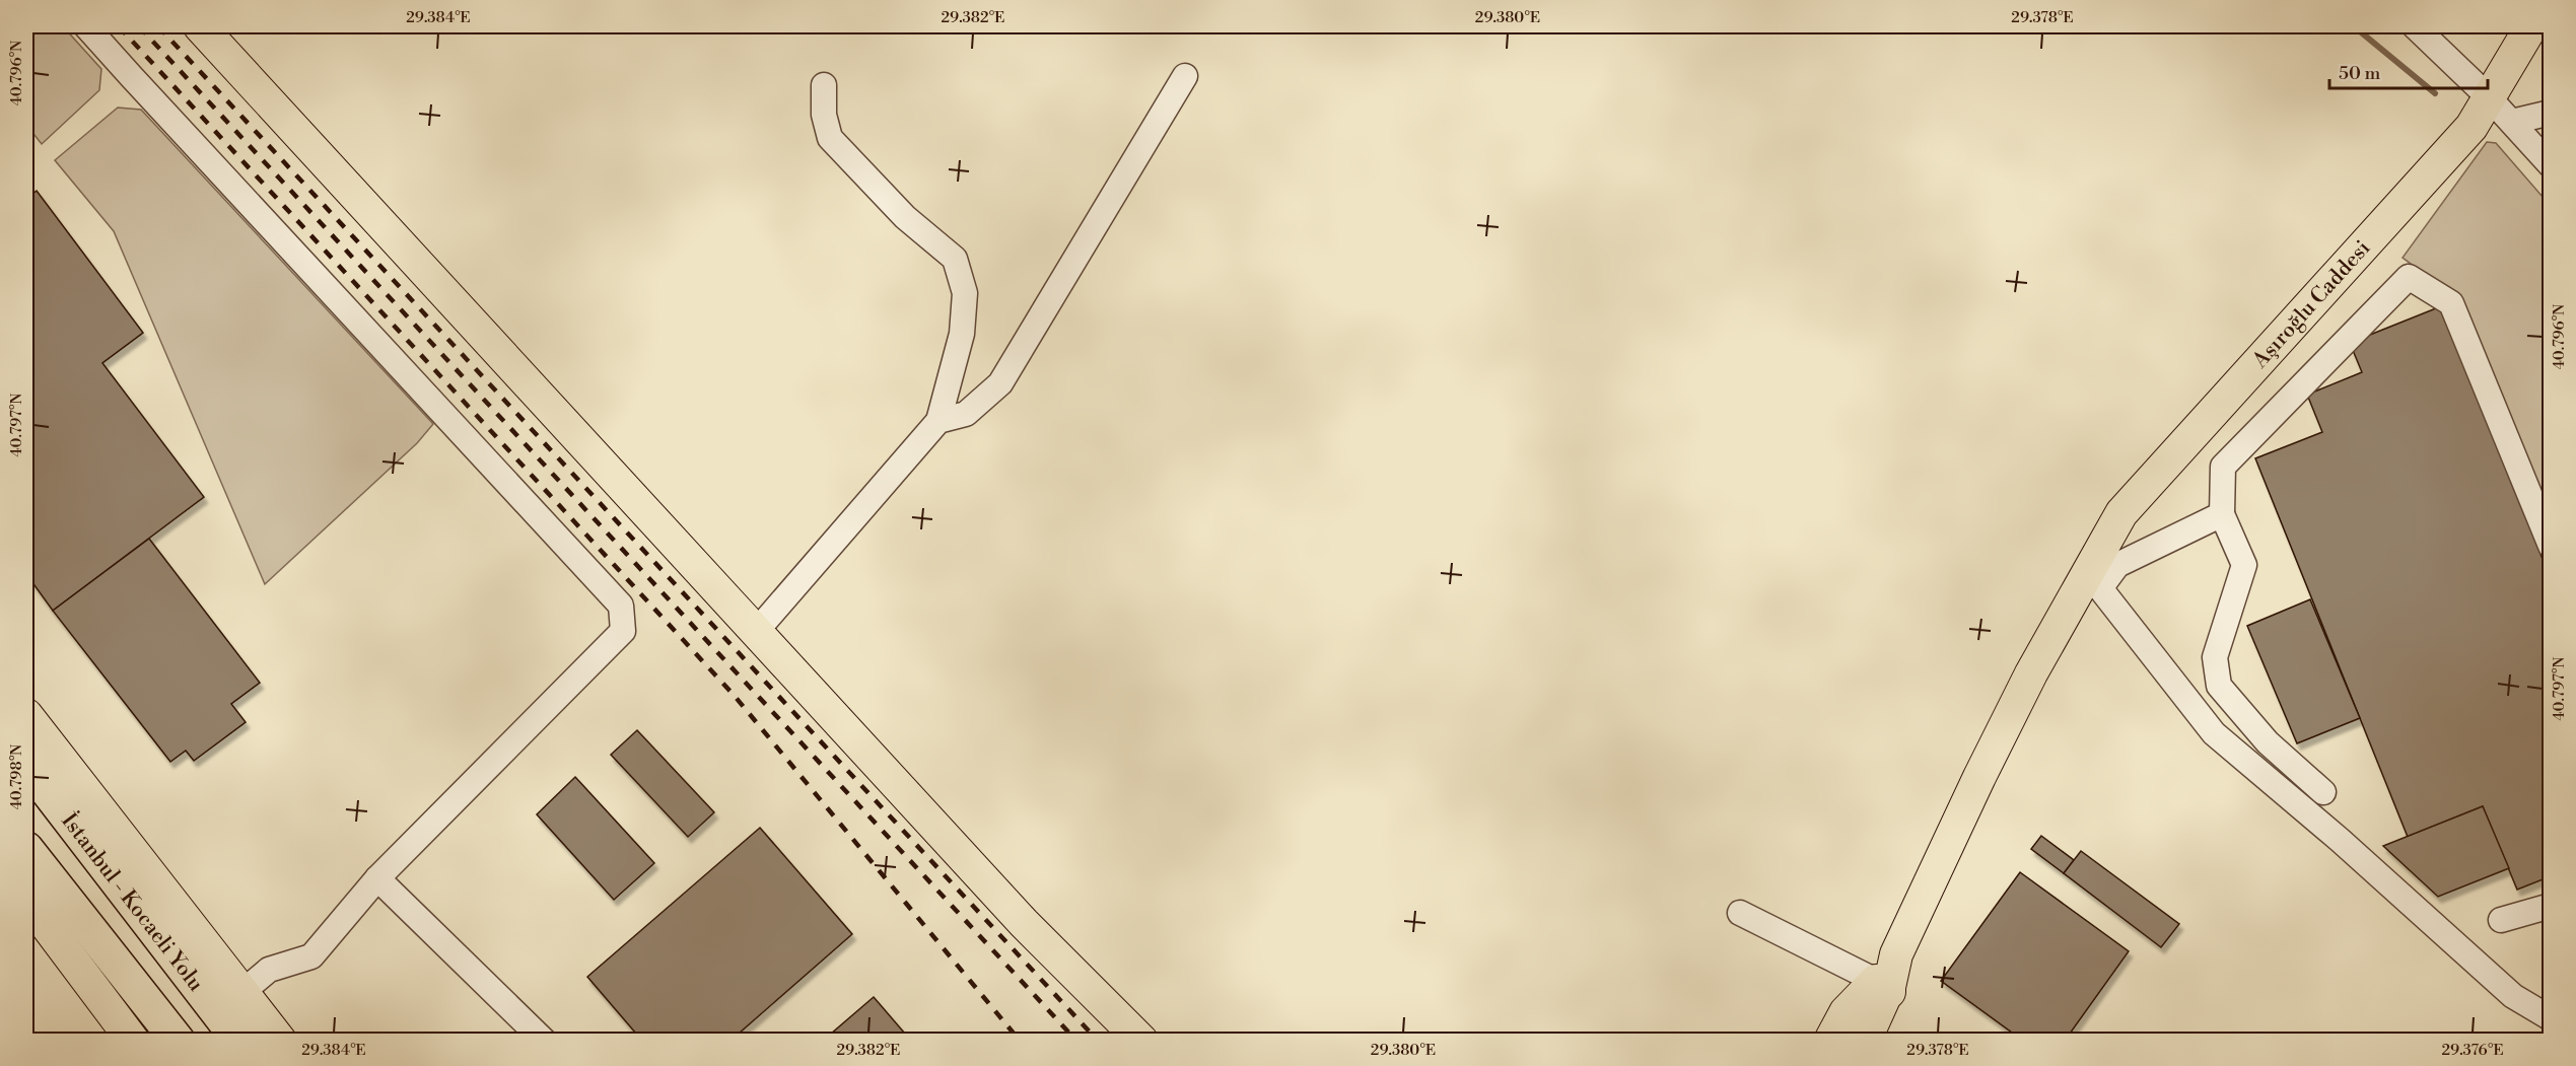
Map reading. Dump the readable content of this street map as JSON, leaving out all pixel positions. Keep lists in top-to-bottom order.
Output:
{
  "streets": {
    "highway": ["İstanbul - Kocaeli Yolu"],
    "main road": ["Aşıroğlu Caddesi"]
  },
  "scale_bar": "50 m",
  "coordinates": [
    "29.384°E",
    "29.382°E",
    "29.380°E",
    "29.378°E",
    "40.796°N",
    "40.797°N",
    "40.798°N",
    "29.376°E"
  ]
}
